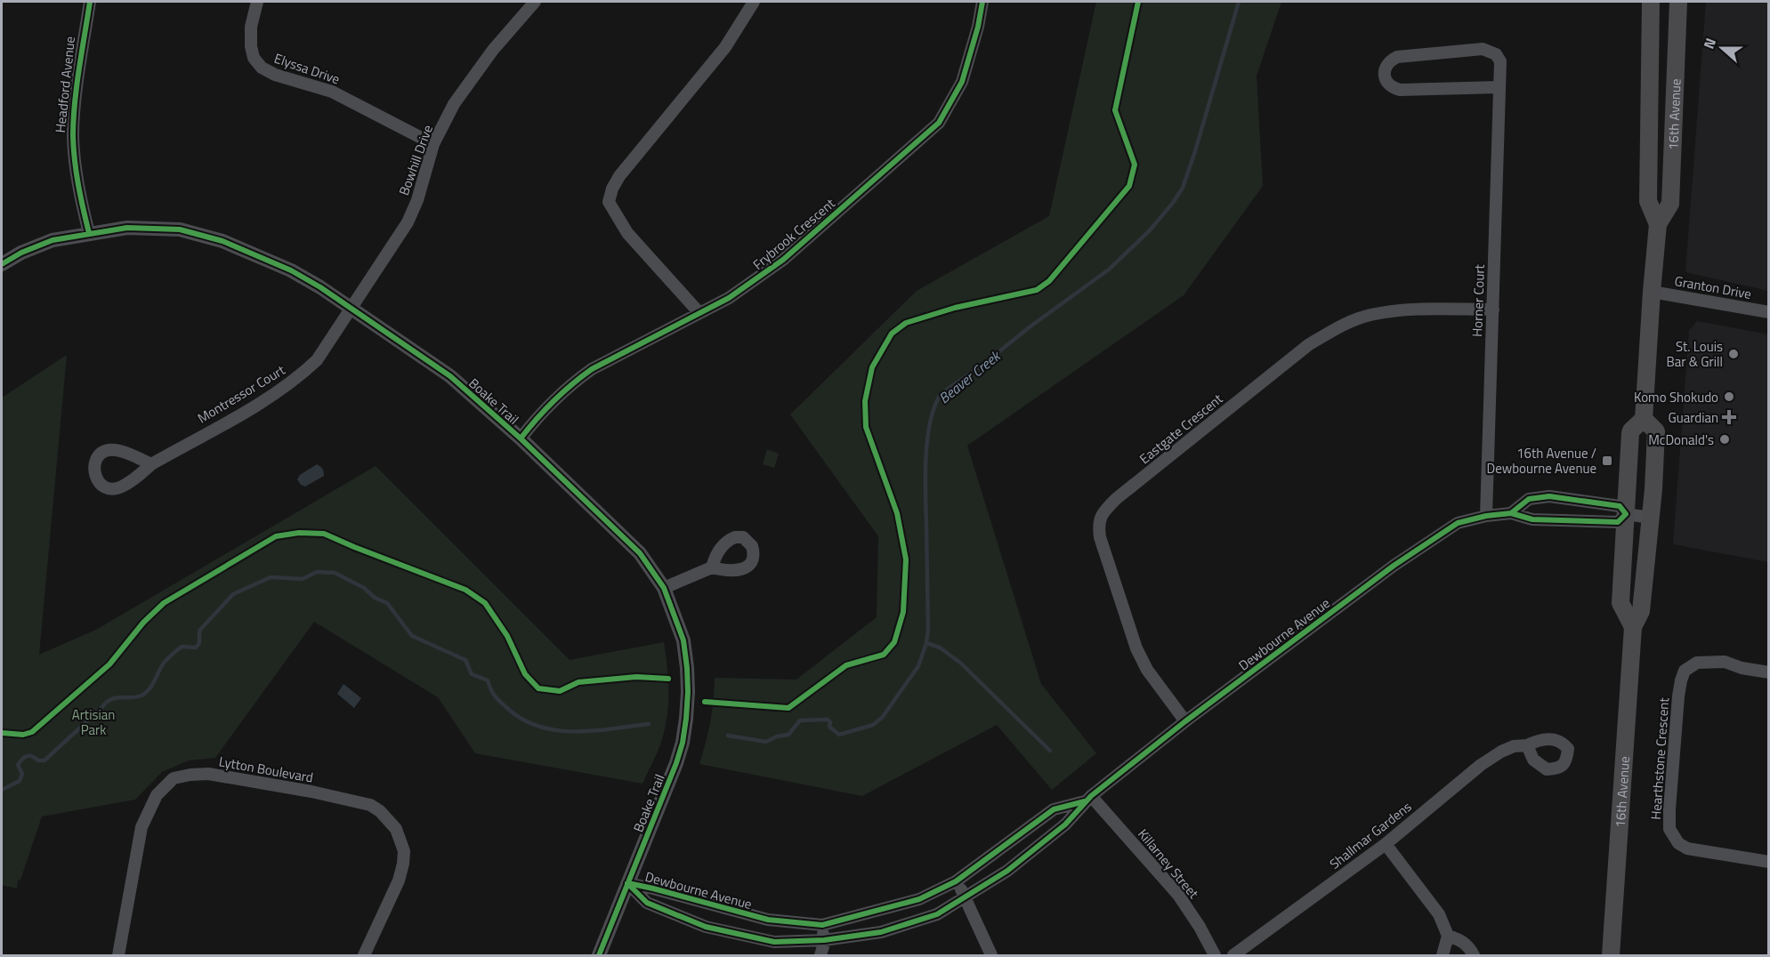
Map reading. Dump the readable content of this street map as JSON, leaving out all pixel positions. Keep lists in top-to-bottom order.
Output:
{
  "streets": {
    "main road": ["16th Avenue"],
    "street": [
      "Elyssa Drive",
      "Headford Avenue",
      "Bowhill Drive",
      "Frybrook Crescent",
      "Granton Drive",
      "Horner Court",
      "Montressor Court",
      "Boake Trail",
      "Eastgate Crescent",
      "Dewbourne Avenue",
      "Hearthstone Crescent",
      "Lytton Boulevard",
      "Shallmar Gardens",
      "Killarney Street"
    ]
  },
  "crossings": [
    ["Elyssa Drive", "Bowhill Drive"],
    ["Headford Avenue", "Boake Trail"],
    ["16th Avenue", "Granton Drive"],
    ["16th Avenue", "Dewbourne Avenue"],
    ["Bowhill Drive", "Montressor Court"],
    ["Bowhill Drive", "Boake Trail"],
    ["Frybrook Crescent", "Boake Trail"],
    ["Horner Court", "Eastgate Crescent"],
    ["Horner Court", "Dewbourne Avenue"],
    ["Montressor Court", "Boake Trail"],
    ["Boake Trail", "Dewbourne Avenue"],
    ["Eastgate Crescent", "Dewbourne Avenue"],
    ["Dewbourne Avenue", "Killarney Street"]
  ],
  "water": ["Beaver Creek"],
  "parks": ["Artisian Park"],
  "places": {
    "other": ["St. Louis Bar & Grill", "Komo Shokudo", "McDonald's"],
    "health": ["Guardian"],
    "transit": ["16th Avenue / Dewbourne Avenue"]
  },
  "north": "left"
}
